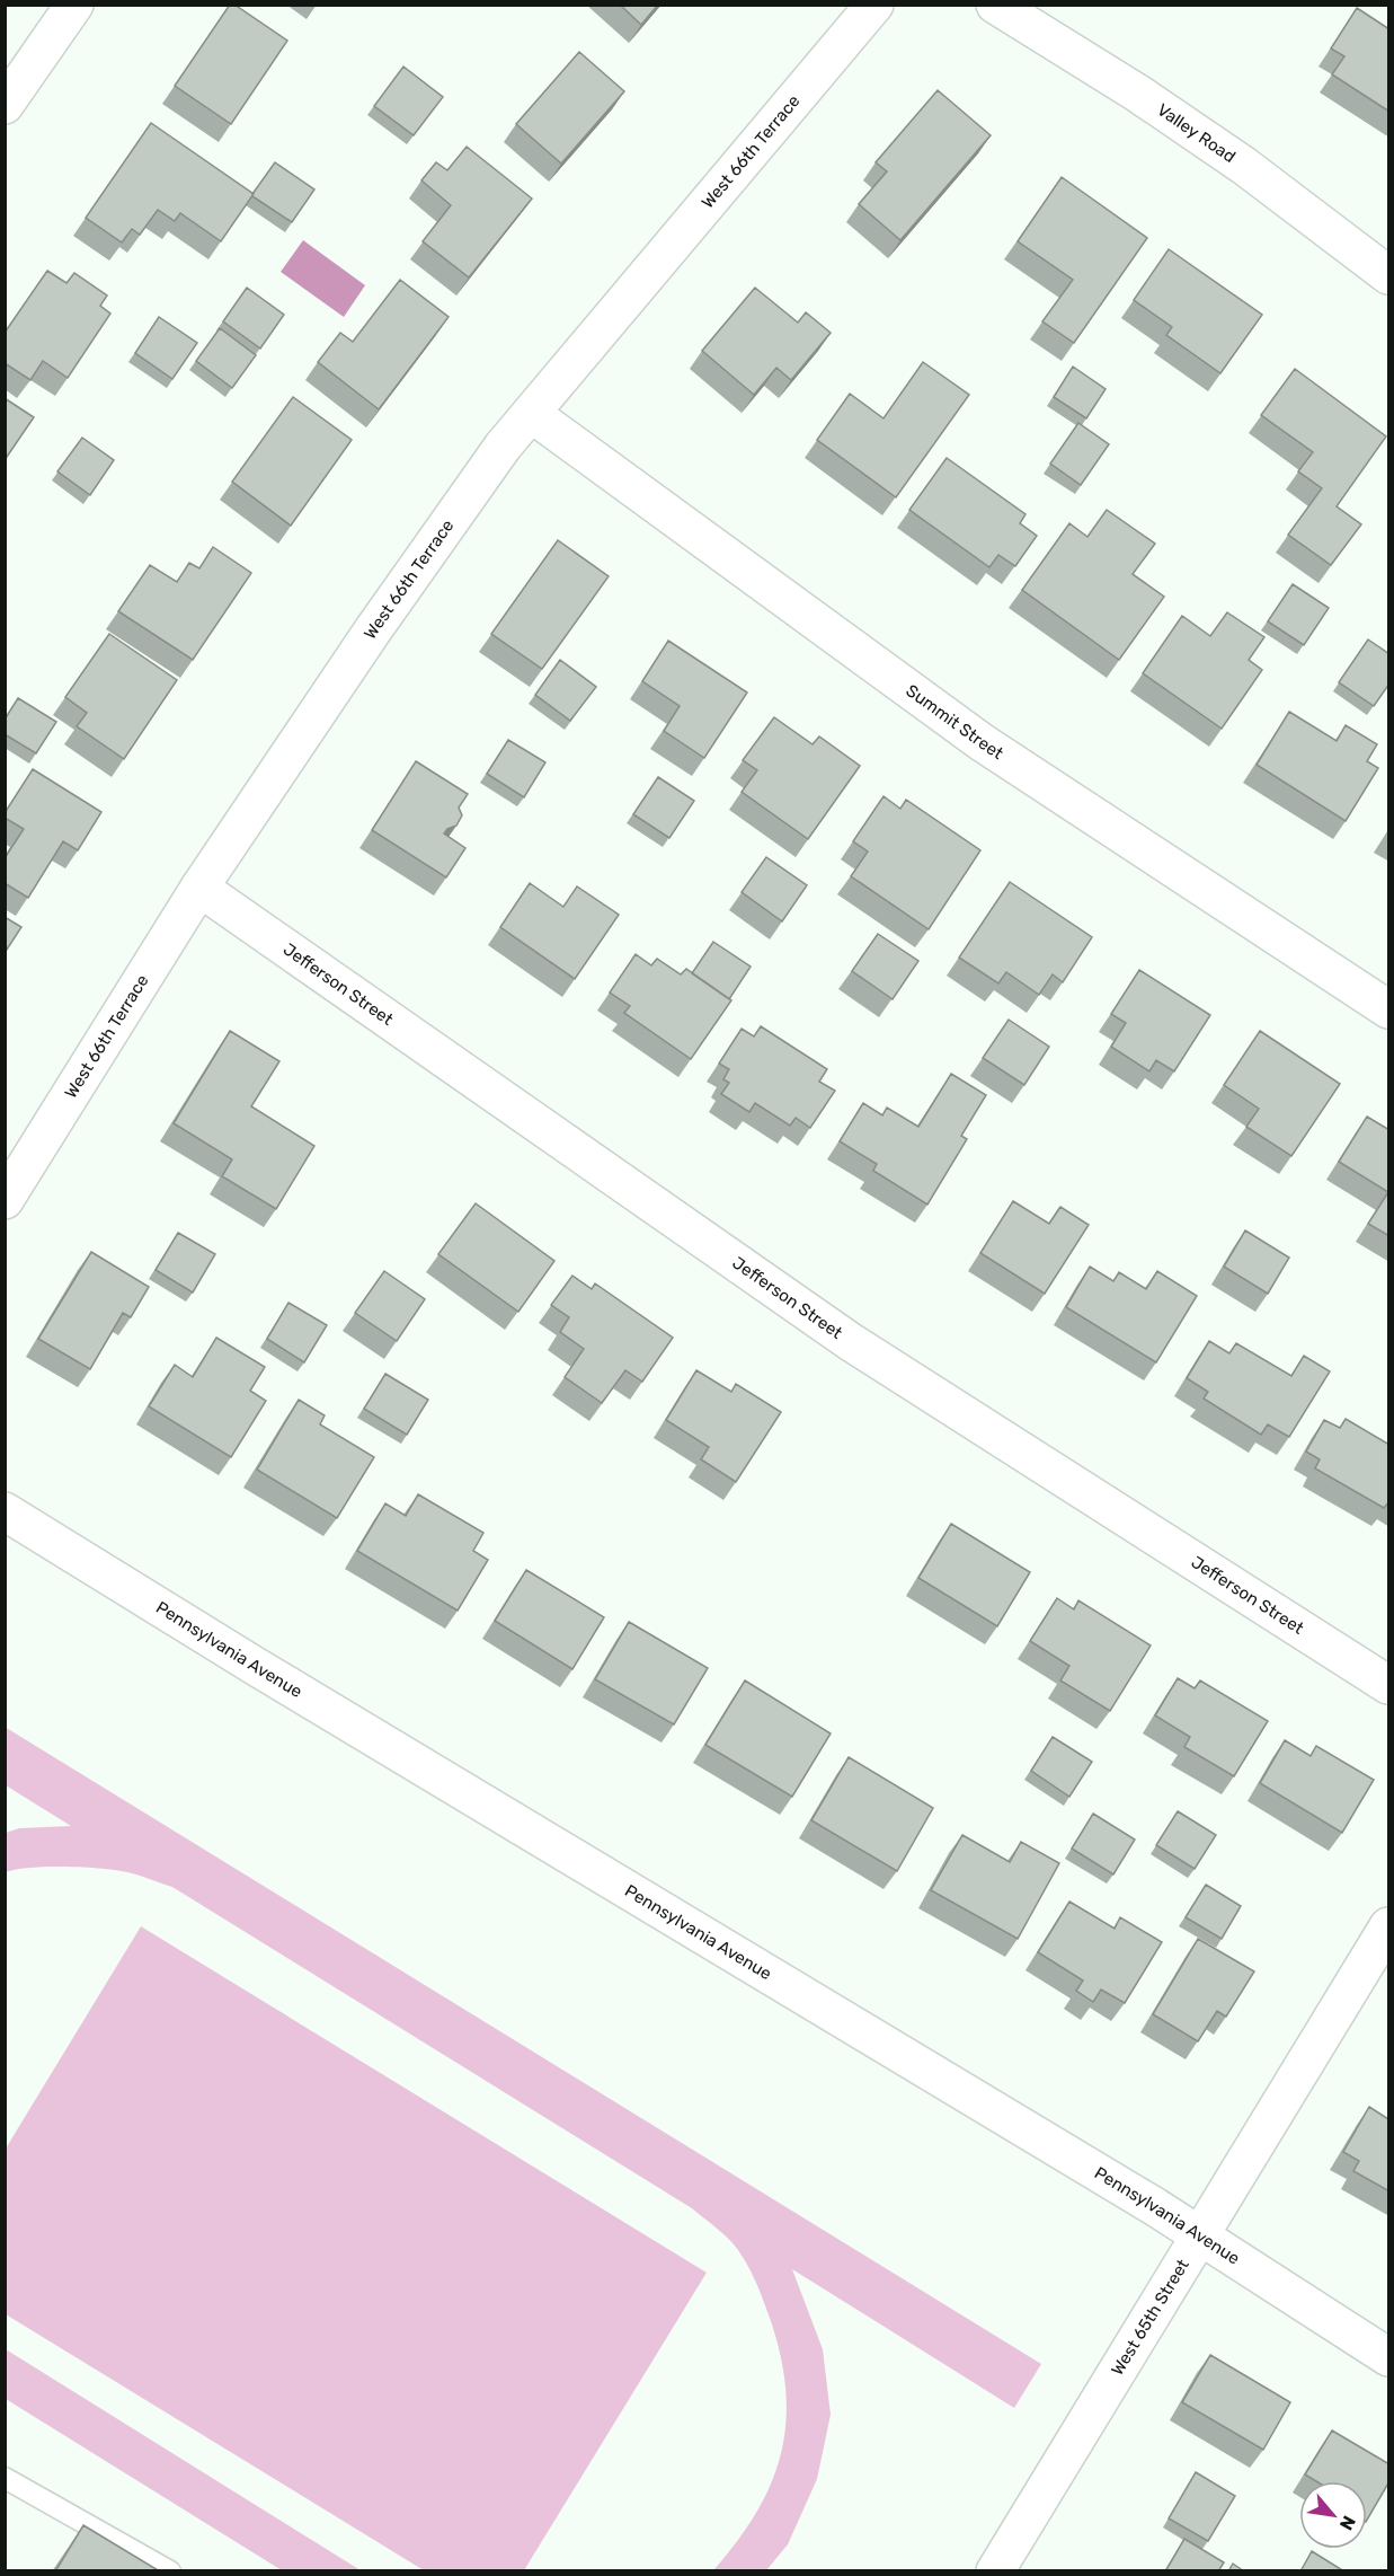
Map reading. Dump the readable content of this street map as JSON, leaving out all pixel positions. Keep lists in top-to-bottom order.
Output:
{
  "streets": {
    "street": [
      "Valley Road",
      "West 66th Terrace",
      "Summit Street",
      "Jefferson Street",
      "Pennsylvania Avenue",
      "West 65th Street"
    ]
  },
  "crossings": [
    ["West 66th Terrace", "Summit Street"],
    ["West 66th Terrace", "Jefferson Street"],
    ["Pennsylvania Avenue", "West 65th Street"]
  ],
  "north": "bottom right"
}
